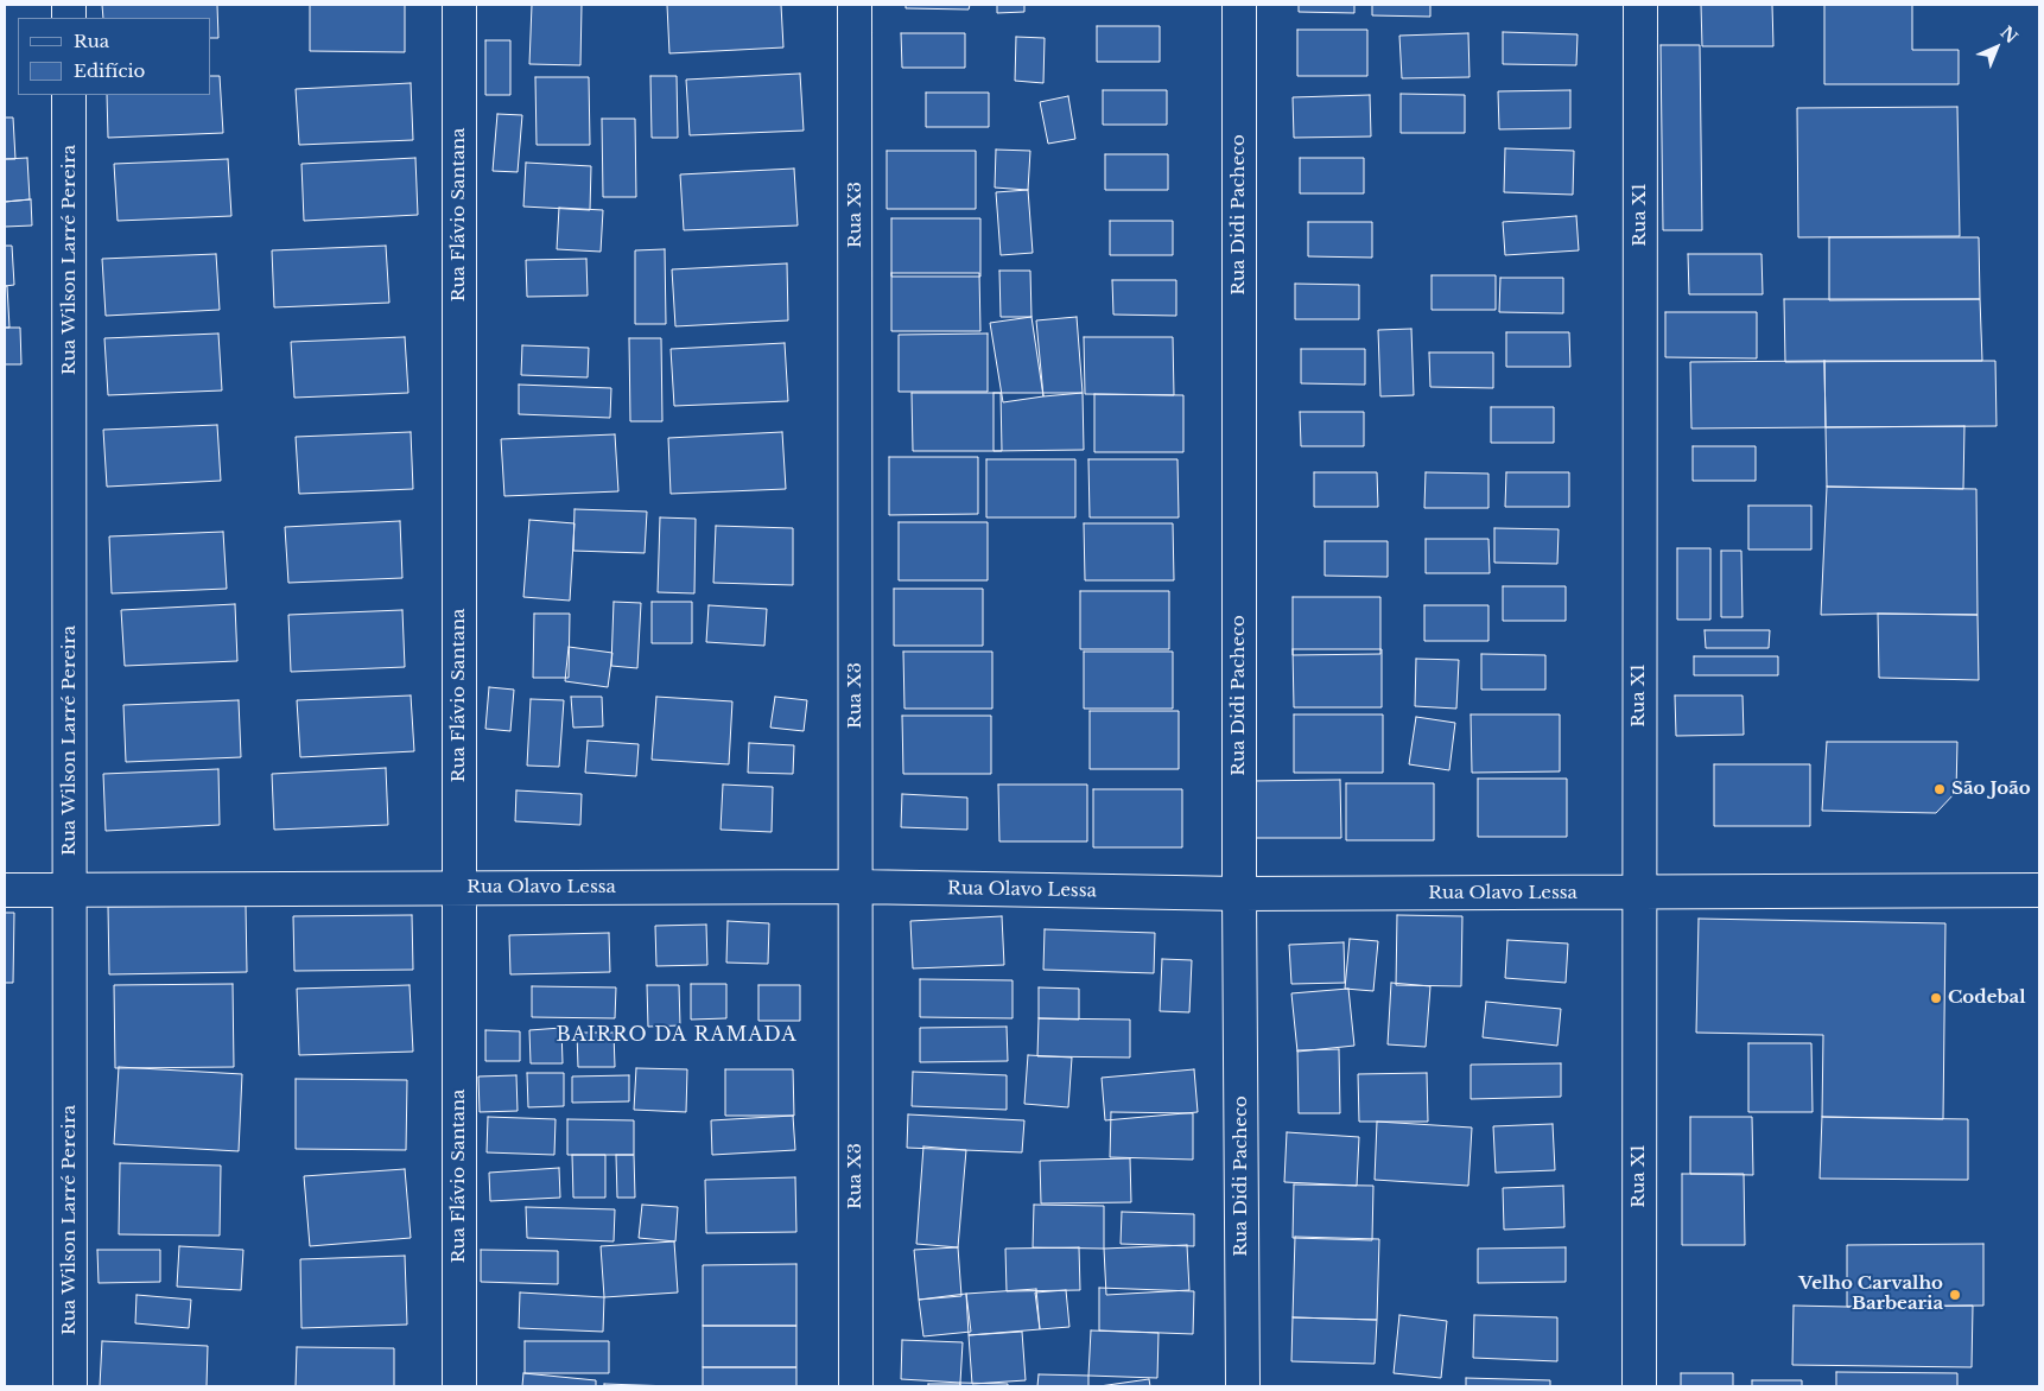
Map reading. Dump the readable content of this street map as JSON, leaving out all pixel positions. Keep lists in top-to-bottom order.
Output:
{
  "streets": {
    "street": [
      "Rua Flávio Santana",
      "Rua X3",
      "Rua Didi Pacheco",
      "Rua X1",
      "Rua Wilson Larré Pereira",
      "Rua Olavo Lessa"
    ]
  },
  "crossings": [
    ["Rua Flávio Santana", "Rua Olavo Lessa"],
    ["Rua X3", "Rua Olavo Lessa"],
    ["Rua Didi Pacheco", "Rua Olavo Lessa"],
    ["Rua X1", "Rua Olavo Lessa"],
    ["Rua Wilson Larré Pereira", "Rua Olavo Lessa"]
  ],
  "districts": ["BAIRRO DA RAMADA"],
  "places": ["São João", "Codebal", "Velho Carvalho Barbearia"],
  "legend": ["Rua", "Edifício"],
  "north": "top right"
}
